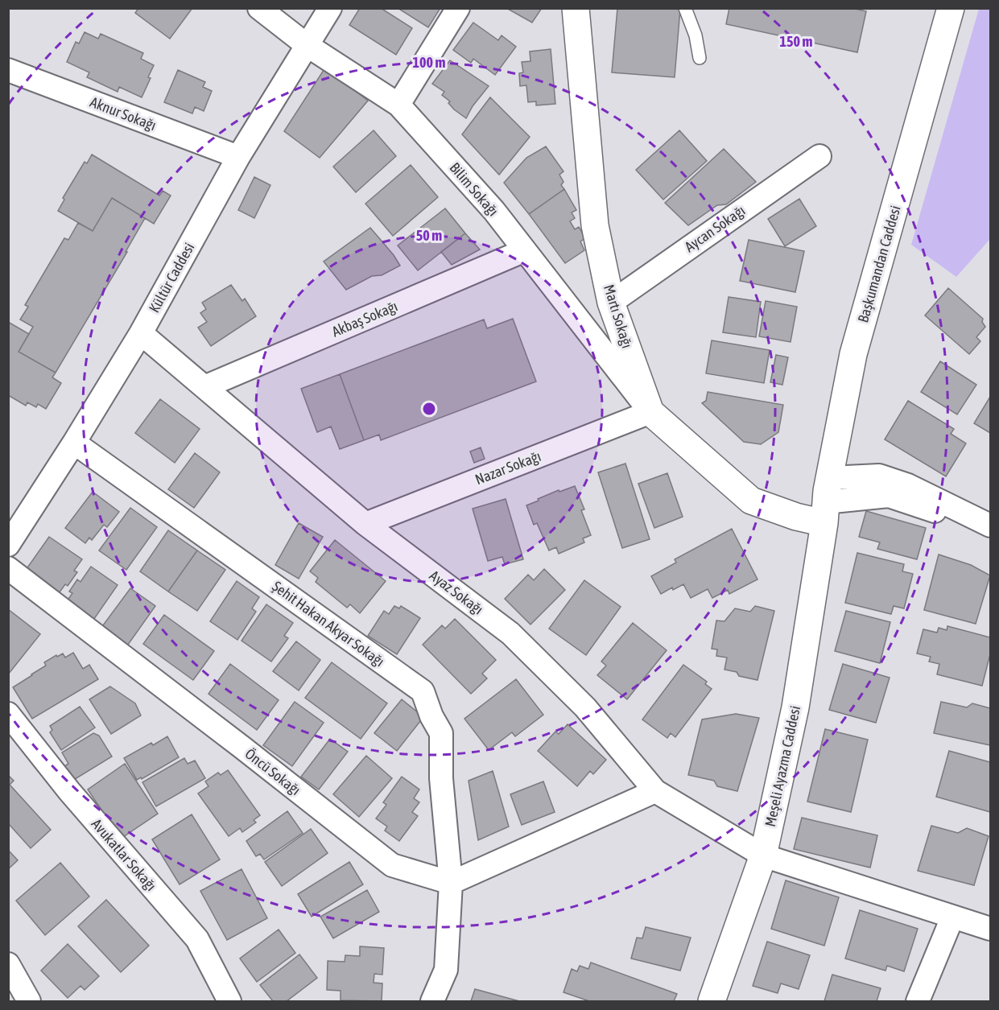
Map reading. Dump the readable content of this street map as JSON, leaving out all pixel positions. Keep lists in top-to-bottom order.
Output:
{
  "streets": {
    "street": [
      "Aknur Sokağı",
      "Bilim Sokağı",
      "Aycan Sokağı",
      "Başkumandan Caddesi",
      "Kültür Caddesi",
      "Martı Sokağı",
      "Akbaş Sokağı",
      "Nazar Sokağı",
      "Ayaz Sokağı",
      "Şehit Hakan Akyar Sokağı",
      "Meşeli Ayazma Caddesi",
      "Öncü Sokağı",
      "Avukatlar Sokağı"
    ]
  },
  "crossings": [
    ["Aknur Sokağı", "Kültür Caddesi"],
    ["Bilim Sokağı", "Kültür Caddesi"],
    ["Bilim Sokağı", "Martı Sokağı"],
    ["Bilim Sokağı", "Akbaş Sokağı"],
    ["Bilim Sokağı", "Nazar Sokağı"],
    ["Aycan Sokağı", "Martı Sokağı"],
    ["Başkumandan Caddesi", "Martı Sokağı"],
    ["Başkumandan Caddesi", "Meşeli Ayazma Caddesi"],
    ["Kültür Caddesi", "Ayaz Sokağı"],
    ["Kültür Caddesi", "Şehit Hakan Akyar Sokağı"],
    ["Martı Sokağı", "Nazar Sokağı"],
    ["Martı Sokağı", "Meşeli Ayazma Caddesi"],
    ["Akbaş Sokağı", "Ayaz Sokağı"],
    ["Nazar Sokağı", "Ayaz Sokağı"],
    ["Ayaz Sokağı", "Meşeli Ayazma Caddesi"],
    ["Şehit Hakan Akyar Sokağı", "Öncü Sokağı"]
  ],
  "rings": ["150 m", "100 m", "50 m"]
}
